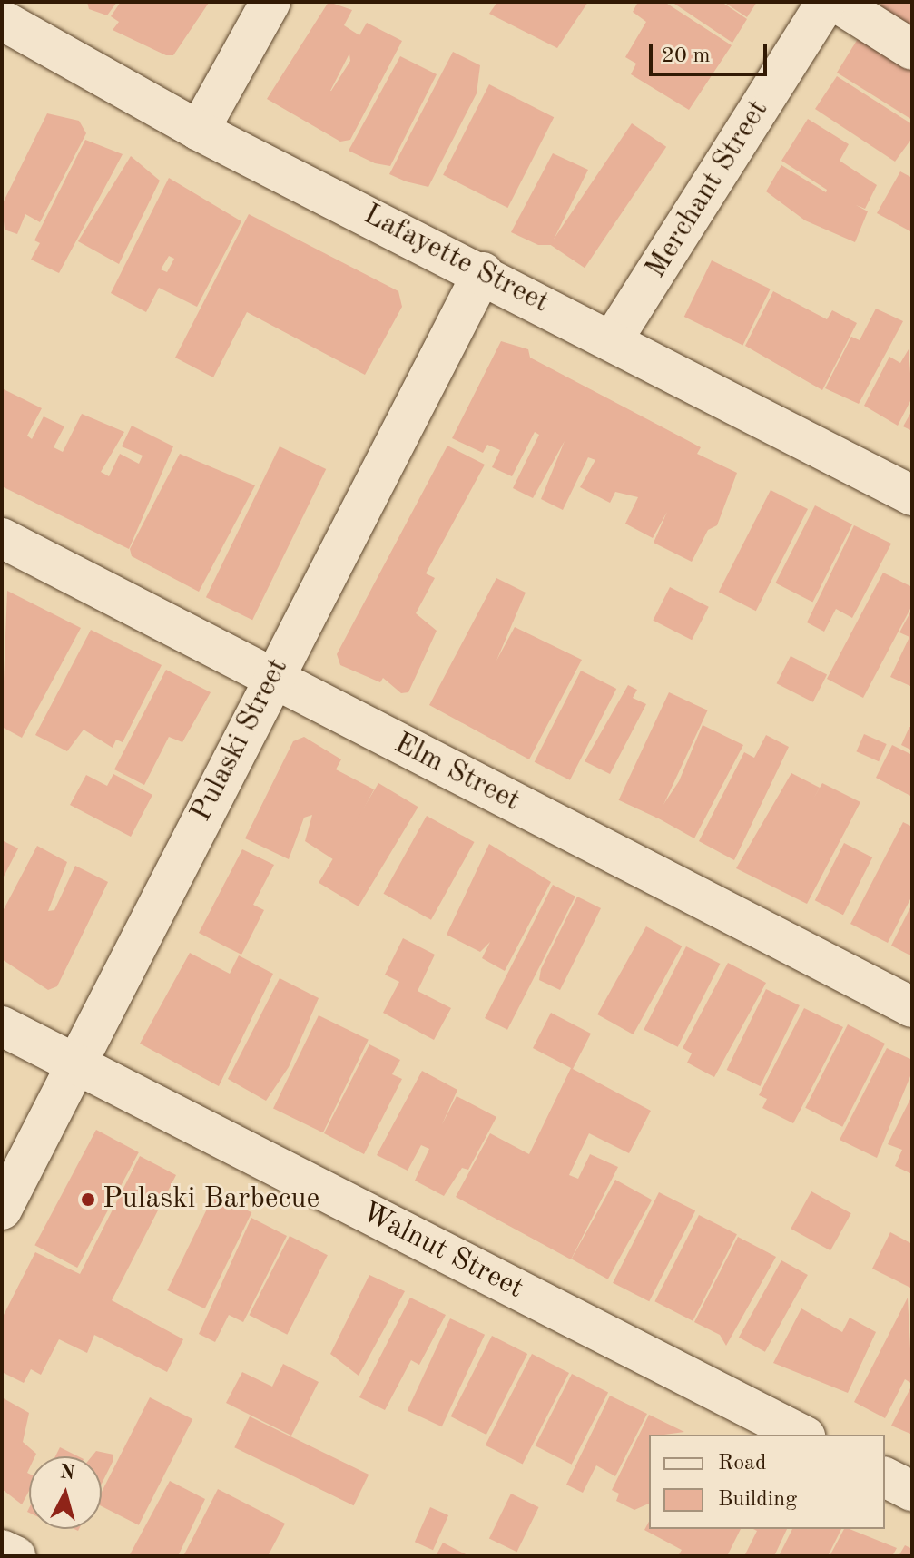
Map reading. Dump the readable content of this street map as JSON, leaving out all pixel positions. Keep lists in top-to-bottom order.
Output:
{
  "streets": {
    "street": [
      "Merchant Street",
      "Lafayette Street",
      "Pulaski Street",
      "Elm Street",
      "Walnut Street"
    ]
  },
  "crossings": [
    ["Merchant Street", "Lafayette Street"],
    ["Lafayette Street", "Pulaski Street"],
    ["Pulaski Street", "Elm Street"],
    ["Pulaski Street", "Walnut Street"]
  ],
  "places": ["Pulaski Barbecue"],
  "legend": ["Road", "Building"],
  "scale_bar": "20 m",
  "north": "top"
}
